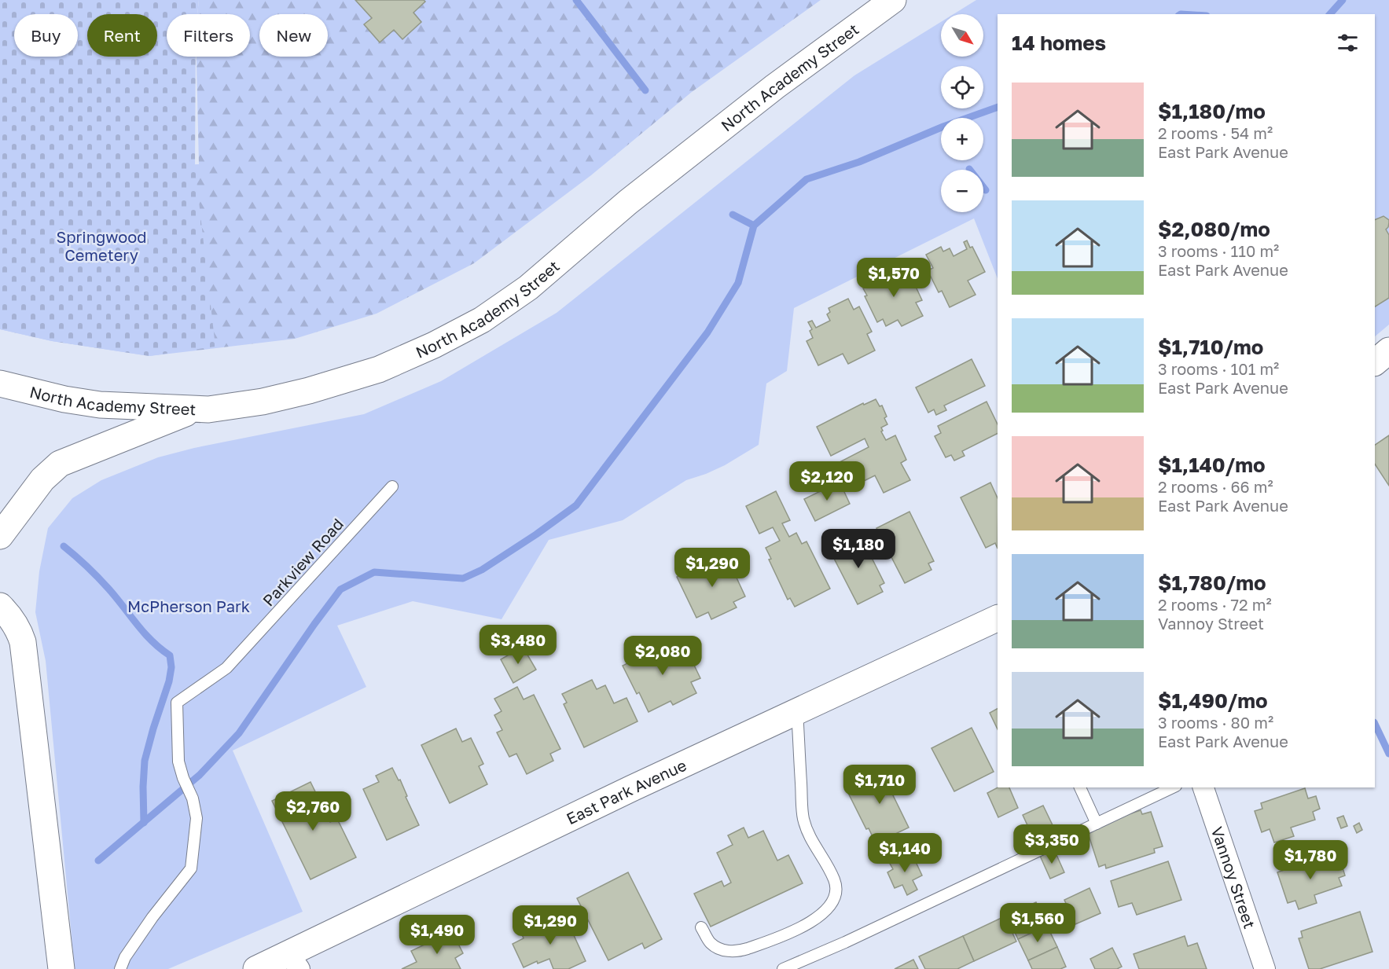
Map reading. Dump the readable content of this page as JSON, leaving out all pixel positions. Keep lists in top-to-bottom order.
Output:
{
  "streets": {
    "main road": ["North Academy Street", "East Park Avenue"],
    "street": ["Vannoy Street"],
    "lane": ["Parkview Road"]
  },
  "parks": ["Springwood Cemetery", "McPherson Park"],
  "north": "bottom right",
  "page": {
    "map_buttons": ["+", "−"],
    "chip": [
      "Buy",
      "Rent",
      "Filters",
      "New"
    ],
    "heading": "14 homes",
    "list": [
      {
        "name": "$1,180/mo",
        "note": "2 rooms · 54 m² · East Park Avenue"
      },
      {
        "name": "$2,080/mo",
        "note": "3 rooms · 110 m² · East Park Avenue"
      },
      {
        "name": "$1,710/mo",
        "note": "3 rooms · 101 m² · East Park Avenue"
      },
      {
        "name": "$1,140/mo",
        "note": "2 rooms · 66 m² · East Park Avenue"
      },
      {
        "name": "$1,780/mo",
        "note": "2 rooms · 72 m² · Vannoy Street"
      },
      {
        "name": "$1,490/mo",
        "note": "3 rooms · 80 m² · East Park Avenue"
      }
    ],
    "price": [
      "$1,570",
      "$2,120",
      "$1,180",
      "$1,290",
      "$3,480",
      "$2,080",
      "$1,710",
      "$2,760",
      "$3,350",
      "$1,140",
      "$1,780",
      "$1,560",
      "$1,290",
      "$1,490"
    ]
  }
}
